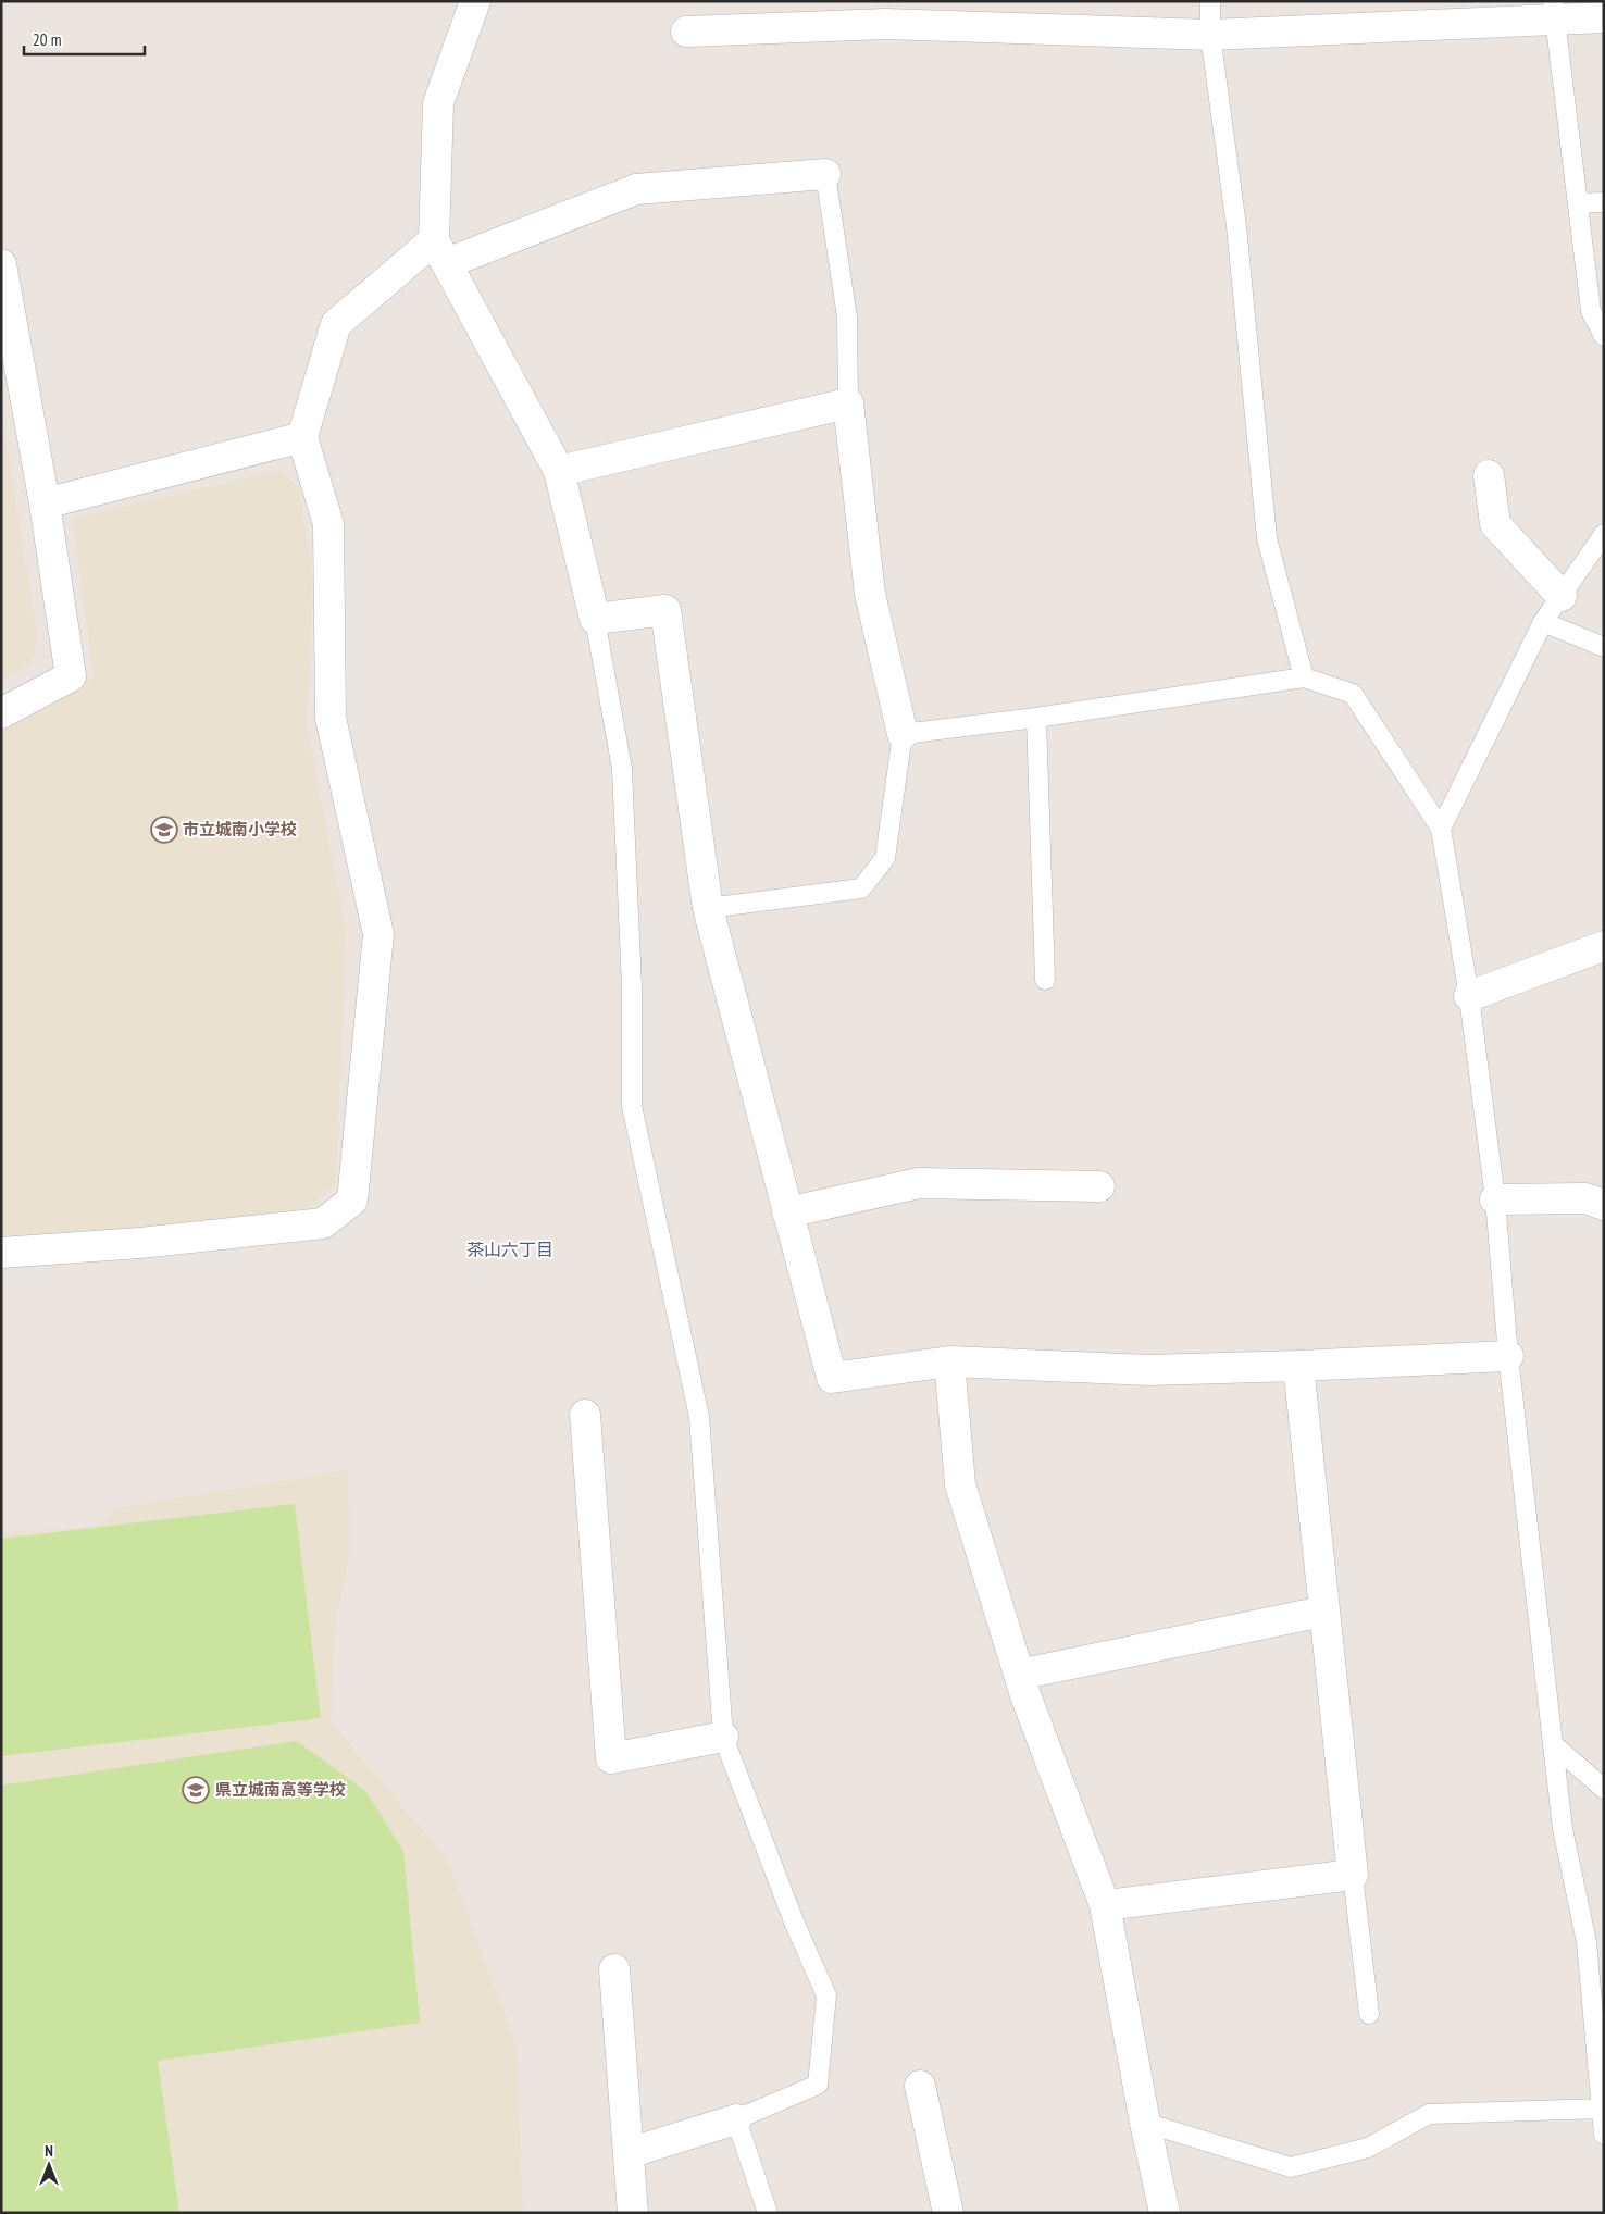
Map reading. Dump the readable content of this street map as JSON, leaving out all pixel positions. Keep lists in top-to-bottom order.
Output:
{
  "districts": ["茶山六丁目"],
  "places": {
    "school or university": ["市立城南小学校", "県立城南高等学校"]
  },
  "scale_bar": "20 m",
  "north": "top"
}
